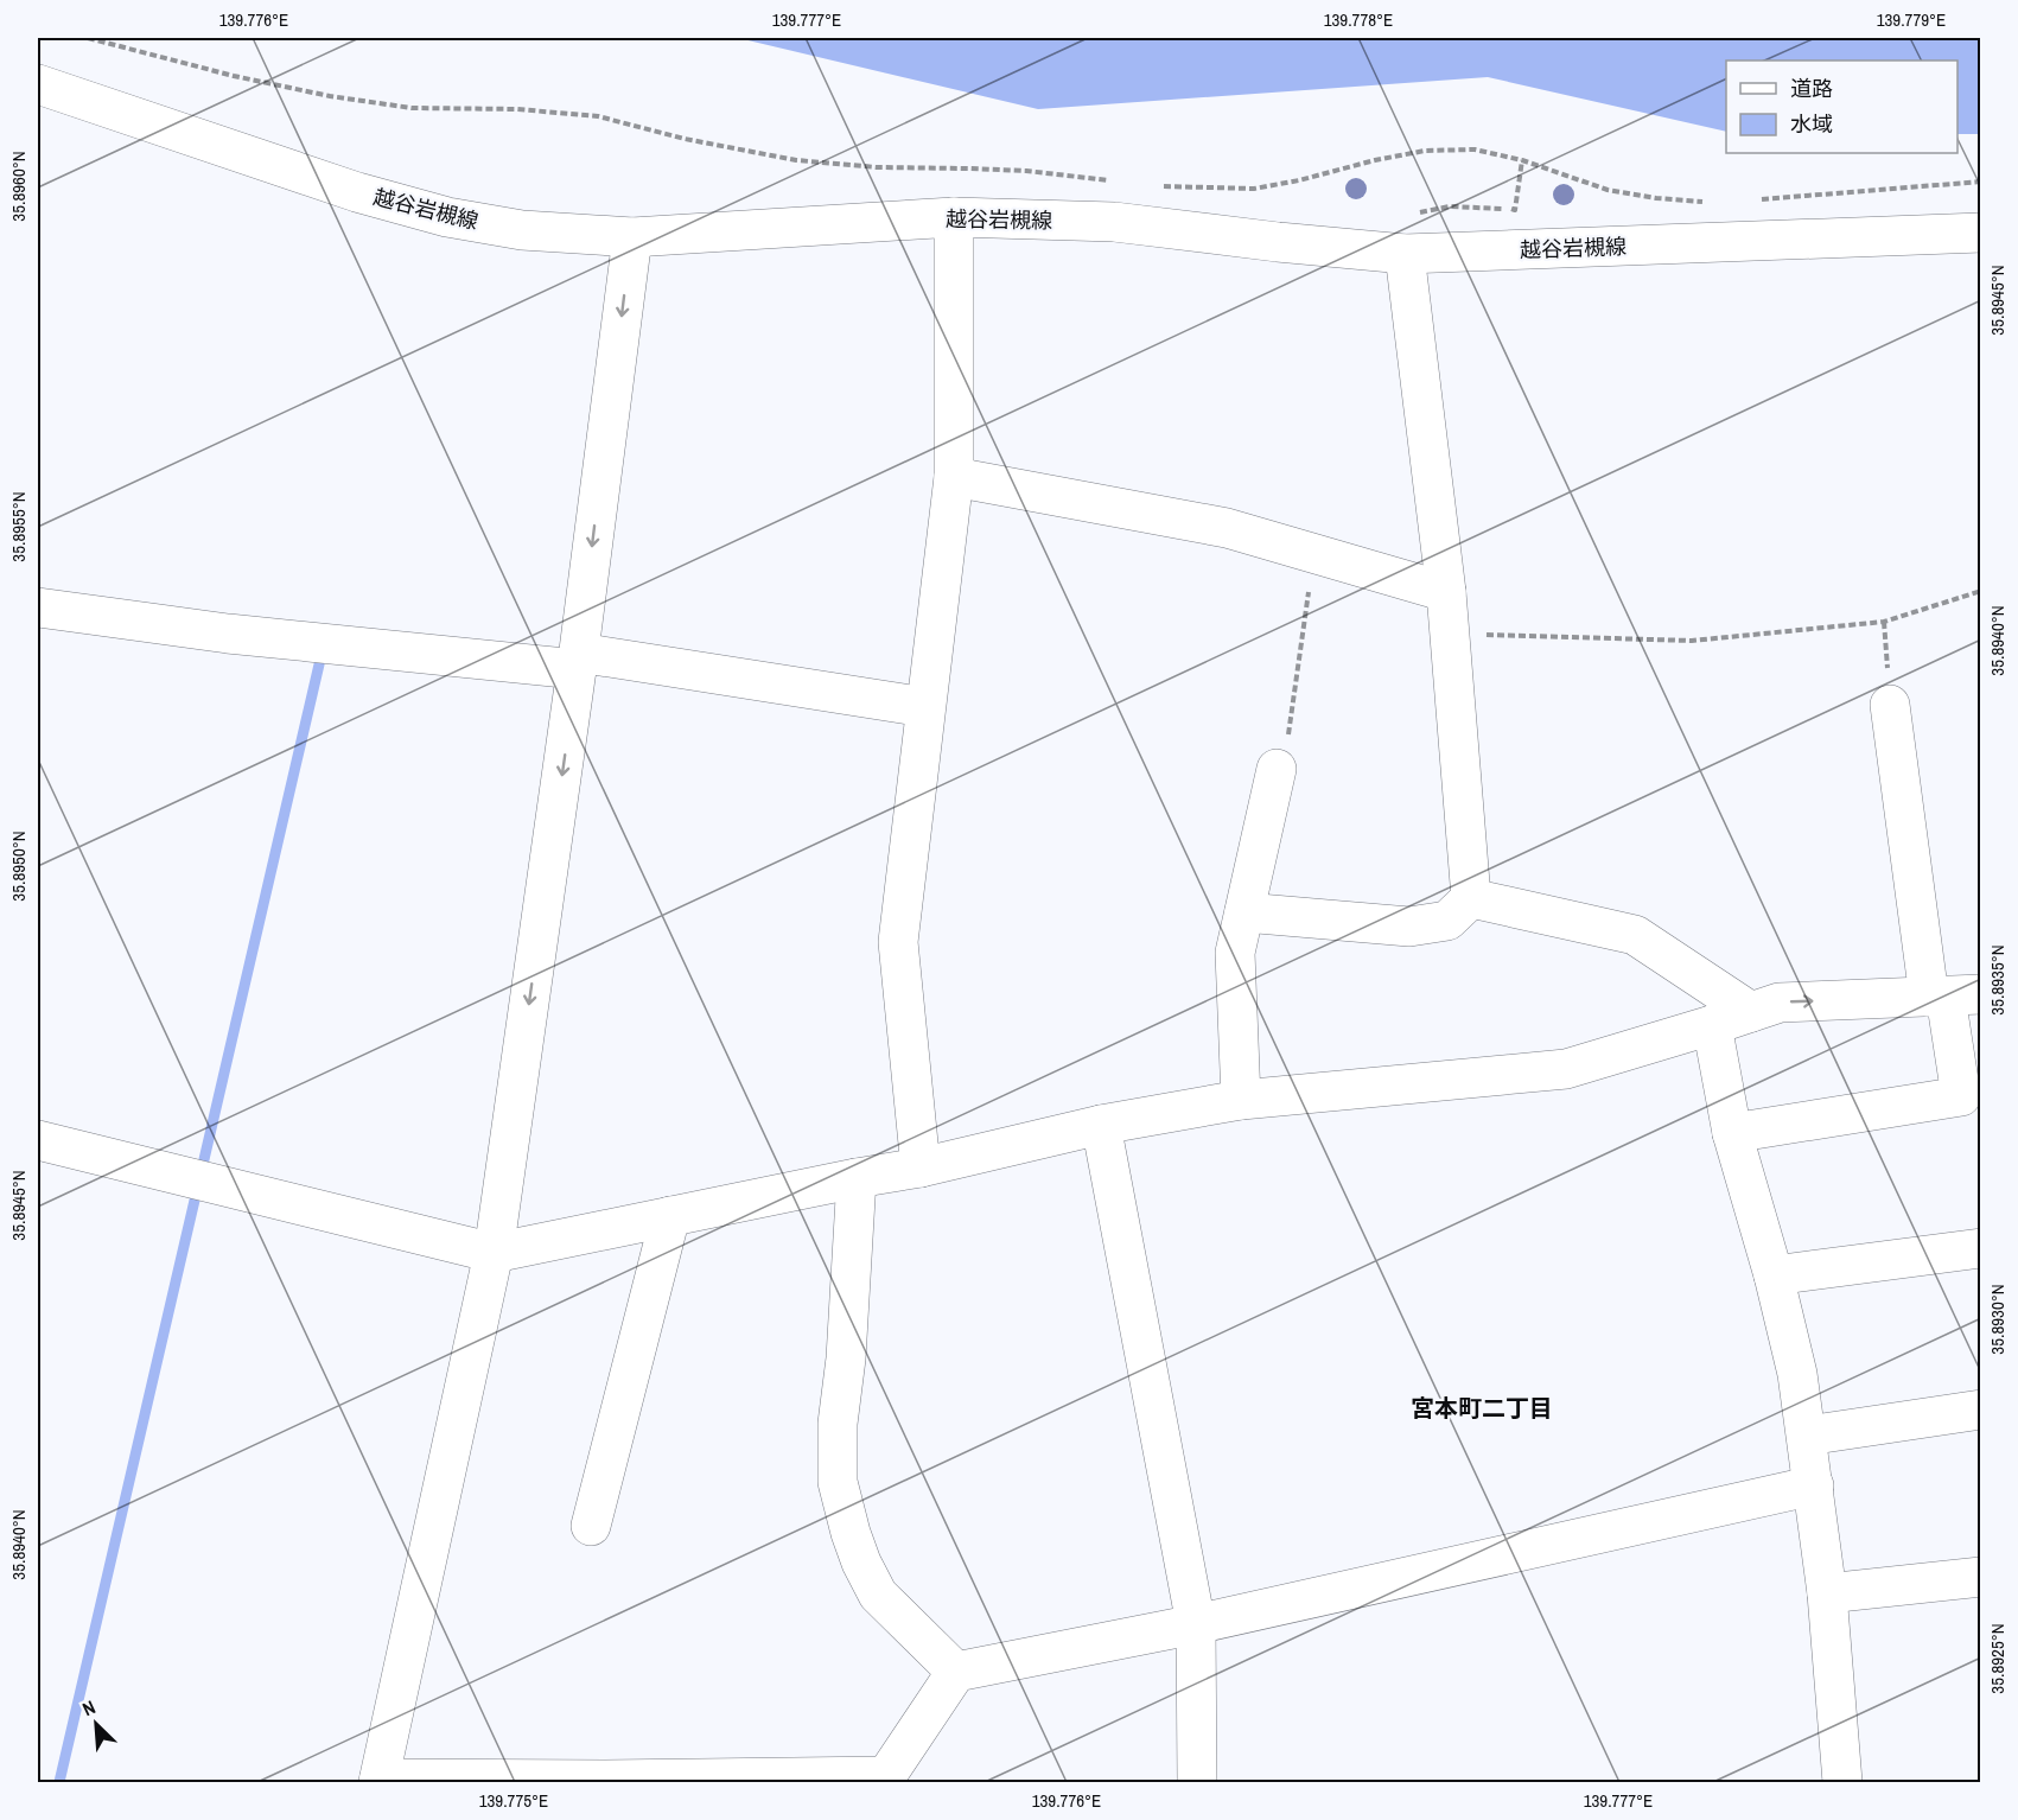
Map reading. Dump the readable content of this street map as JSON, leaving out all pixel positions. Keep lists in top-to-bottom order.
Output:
{
  "streets": {
    "street": ["越谷岩槻線"]
  },
  "districts": ["宮本町二丁目"],
  "legend": ["道路", "水域"],
  "north": "top left",
  "coordinates": [
    "139.776°E",
    "139.777°E",
    "139.778°E",
    "139.779°E",
    "35.8960°N",
    "35.8945°N",
    "35.8955°N",
    "35.8940°N",
    "35.8950°N",
    "35.8935°N",
    "35.8930°N",
    "35.8925°N",
    "139.775°E"
  ]
}
